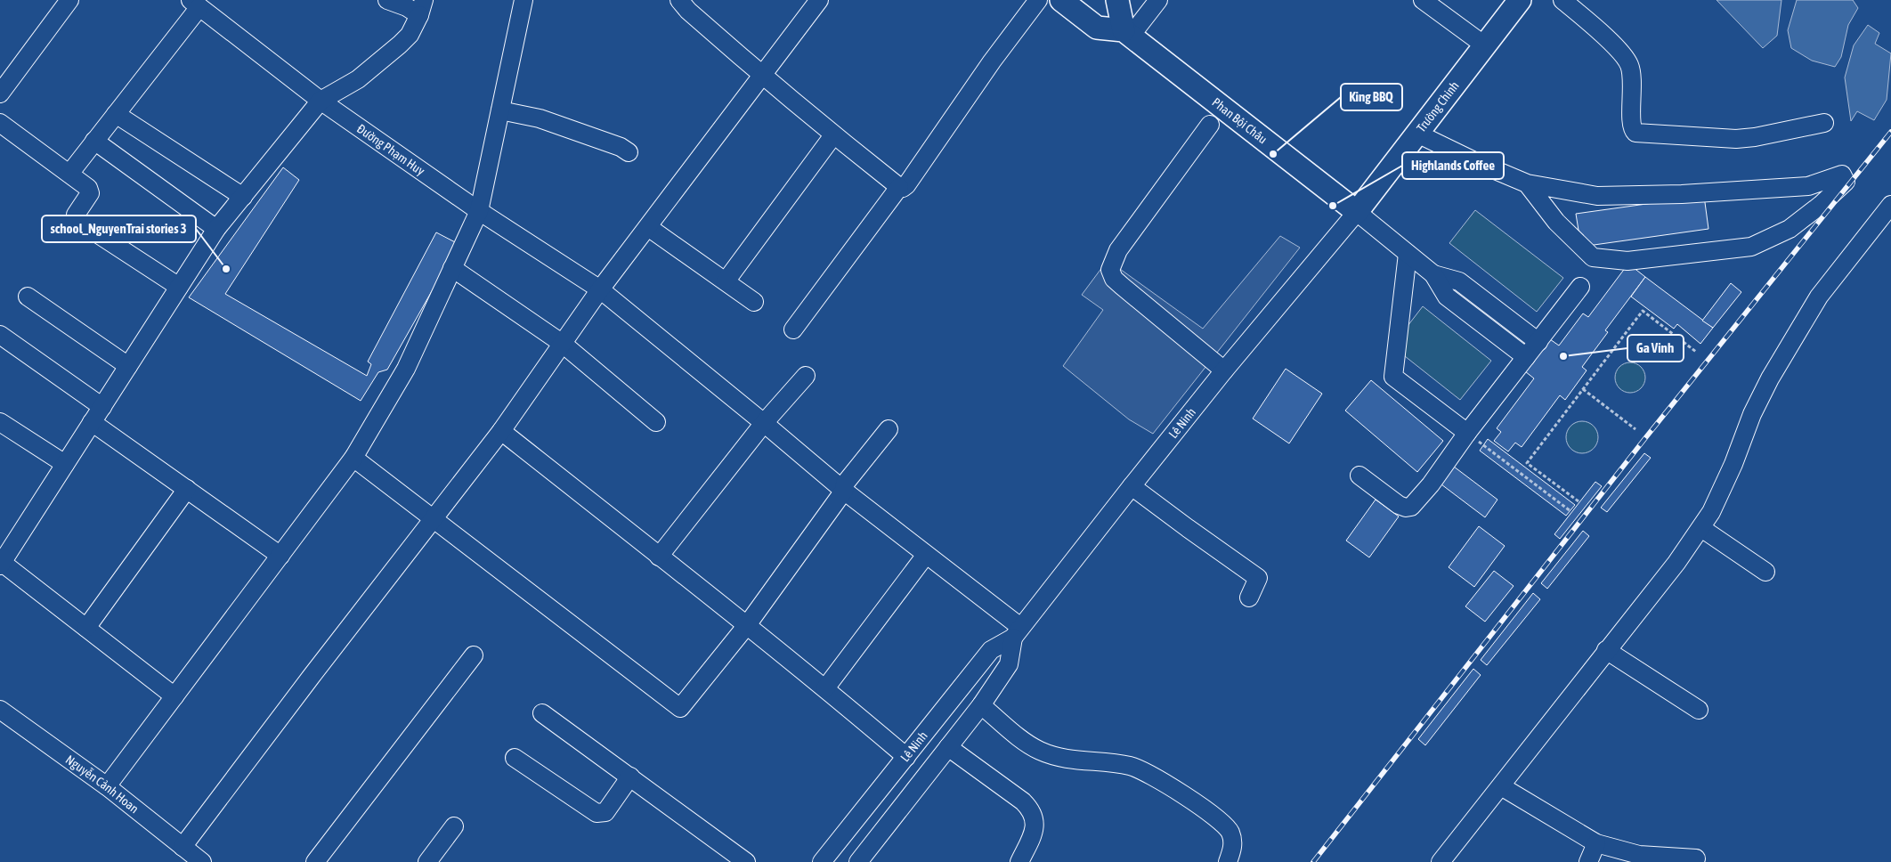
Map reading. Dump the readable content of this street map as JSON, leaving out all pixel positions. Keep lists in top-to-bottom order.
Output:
{
  "streets": {
    "main road": ["Trường Chinh", "Phan Bội Châu"],
    "street": ["Đường Phạm Huy", "Lê Ninh", "Nguyễn Cảnh Hoan"]
  },
  "crossings": [
    ["Trường Chinh", "Phan Bội Châu"],
    ["Trường Chinh", "Lê Ninh"],
    ["Phan Bội Châu", "Lê Ninh"],
    ["Đường Phạm Huy", "Lê Ninh"]
  ],
  "places": [
    "King BBQ",
    "Highlands Coffee",
    "school_NguyenTrai stories 3",
    "Ga Vinh"
  ]
}
